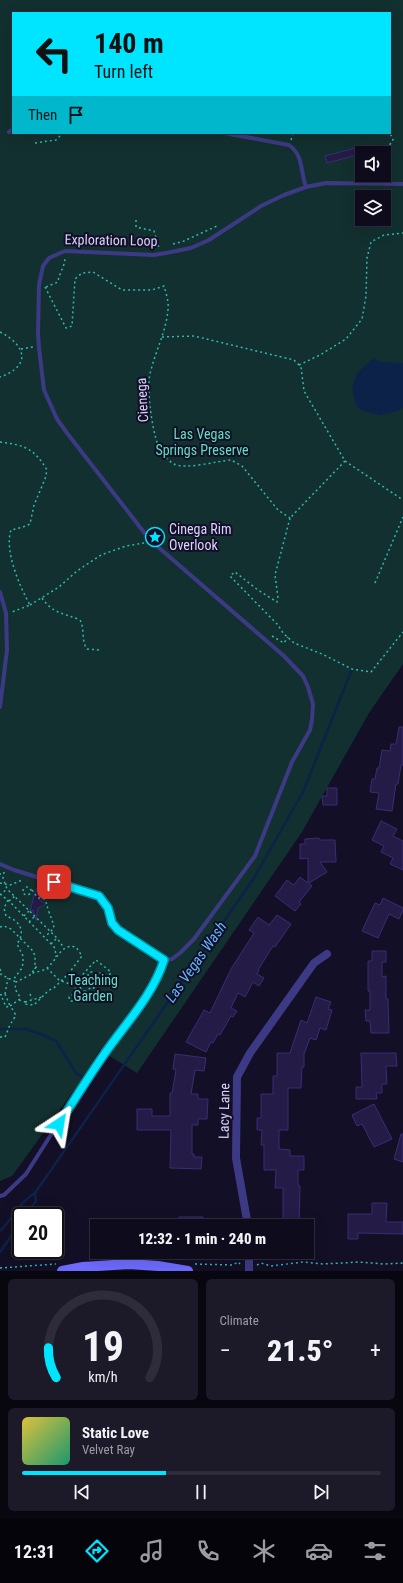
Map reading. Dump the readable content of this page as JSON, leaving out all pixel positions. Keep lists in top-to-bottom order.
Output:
{
  "streets": {
    "street": ["Lacy Lane"],
    "path": ["Cienega"]
  },
  "water": ["Las Vegas Wash"],
  "parks": ["Las Vegas Springs Preserve", "Teaching Garden"],
  "places": {
    "place": ["Cinega Rim Overlook"]
  },
  "page": {
    "turn": ["140 m", "Turn left"],
    "then": "Then",
    "limit": "20",
    "trip": "12:32 · 1 min · 240 m",
    "tile": "Climate",
    "heat": ["−", "21.5°", "+"],
    "song": ["Static Love", "Velvet Ray"],
    "tabs": "12:31",
    "gauge": ["19", "km/h"]
  }
}
